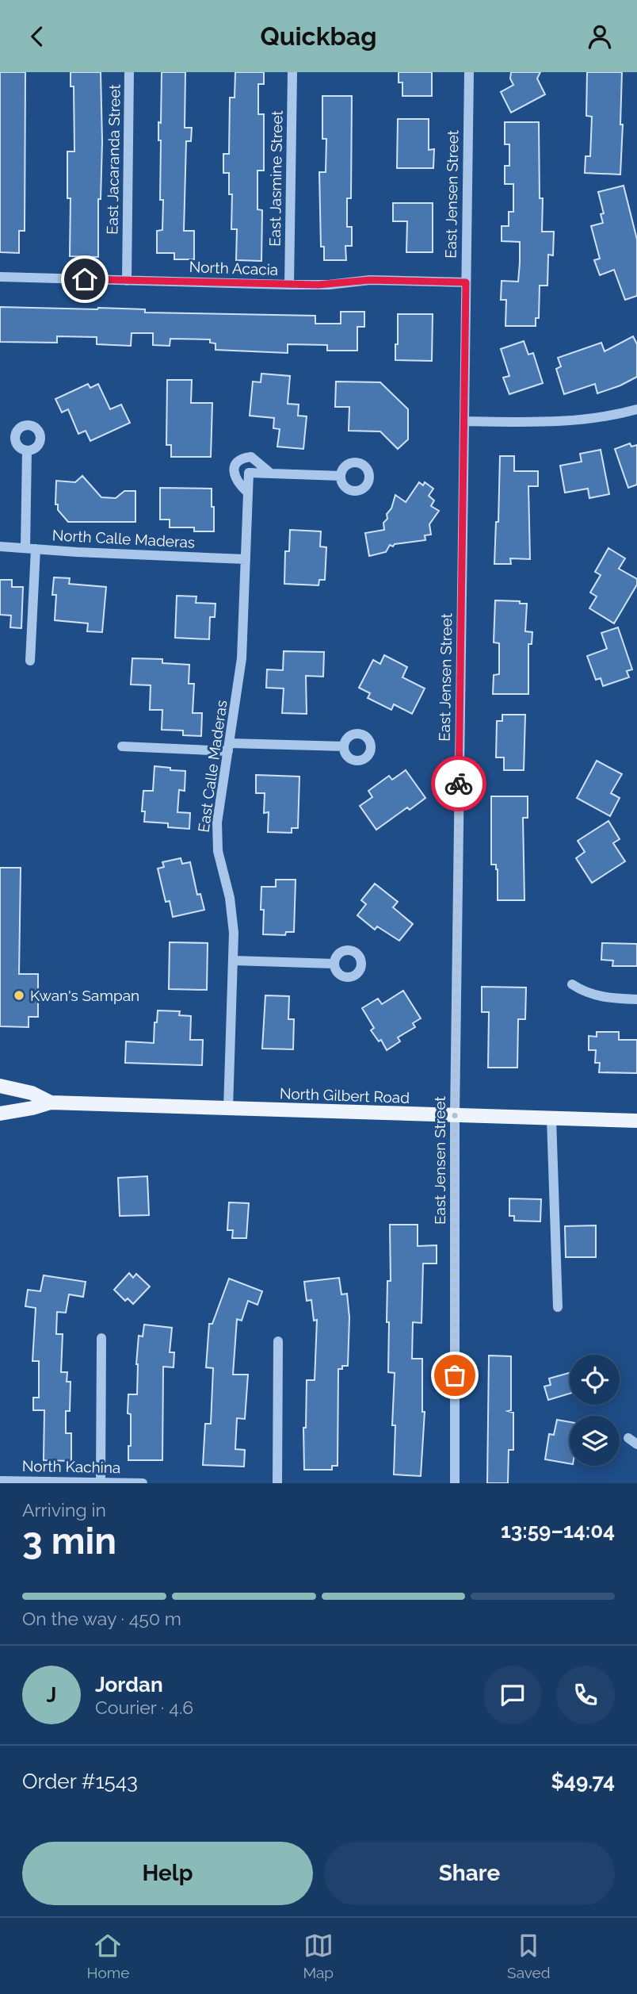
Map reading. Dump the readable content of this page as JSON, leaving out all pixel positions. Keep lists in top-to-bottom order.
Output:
{
  "streets": {
    "main road": ["North Gilbert Road"],
    "street": [
      "East Jacaranda Street",
      "East Jasmine Street",
      "East Jensen Street",
      "North Acacia",
      "North Calle Maderas",
      "East Calle Maderas",
      "North Kachina"
    ]
  },
  "crossings": [
    ["East Jacaranda Street", "North Acacia"],
    ["East Jasmine Street", "North Acacia"],
    ["East Jensen Street", "North Acacia"],
    ["East Jensen Street", "North Gilbert Road"],
    ["North Calle Maderas", "East Calle Maderas"],
    ["East Calle Maderas", "North Gilbert Road"]
  ],
  "places": ["Kwan's Sampan"],
  "page": {
    "header": "Quickbag",
    "heading": ["3 min", "Arriving in", "13:59–14:04"],
    "panel": [
      "Jordan",
      "Courier · 4.6",
      "Order #1543",
      "$49.74"
    ],
    "bar": "On the way · 450 m",
    "round": "J",
    "buttons": ["Help", "Share"],
    "tabs": ["Home", "Map", "Saved"]
  }
}
